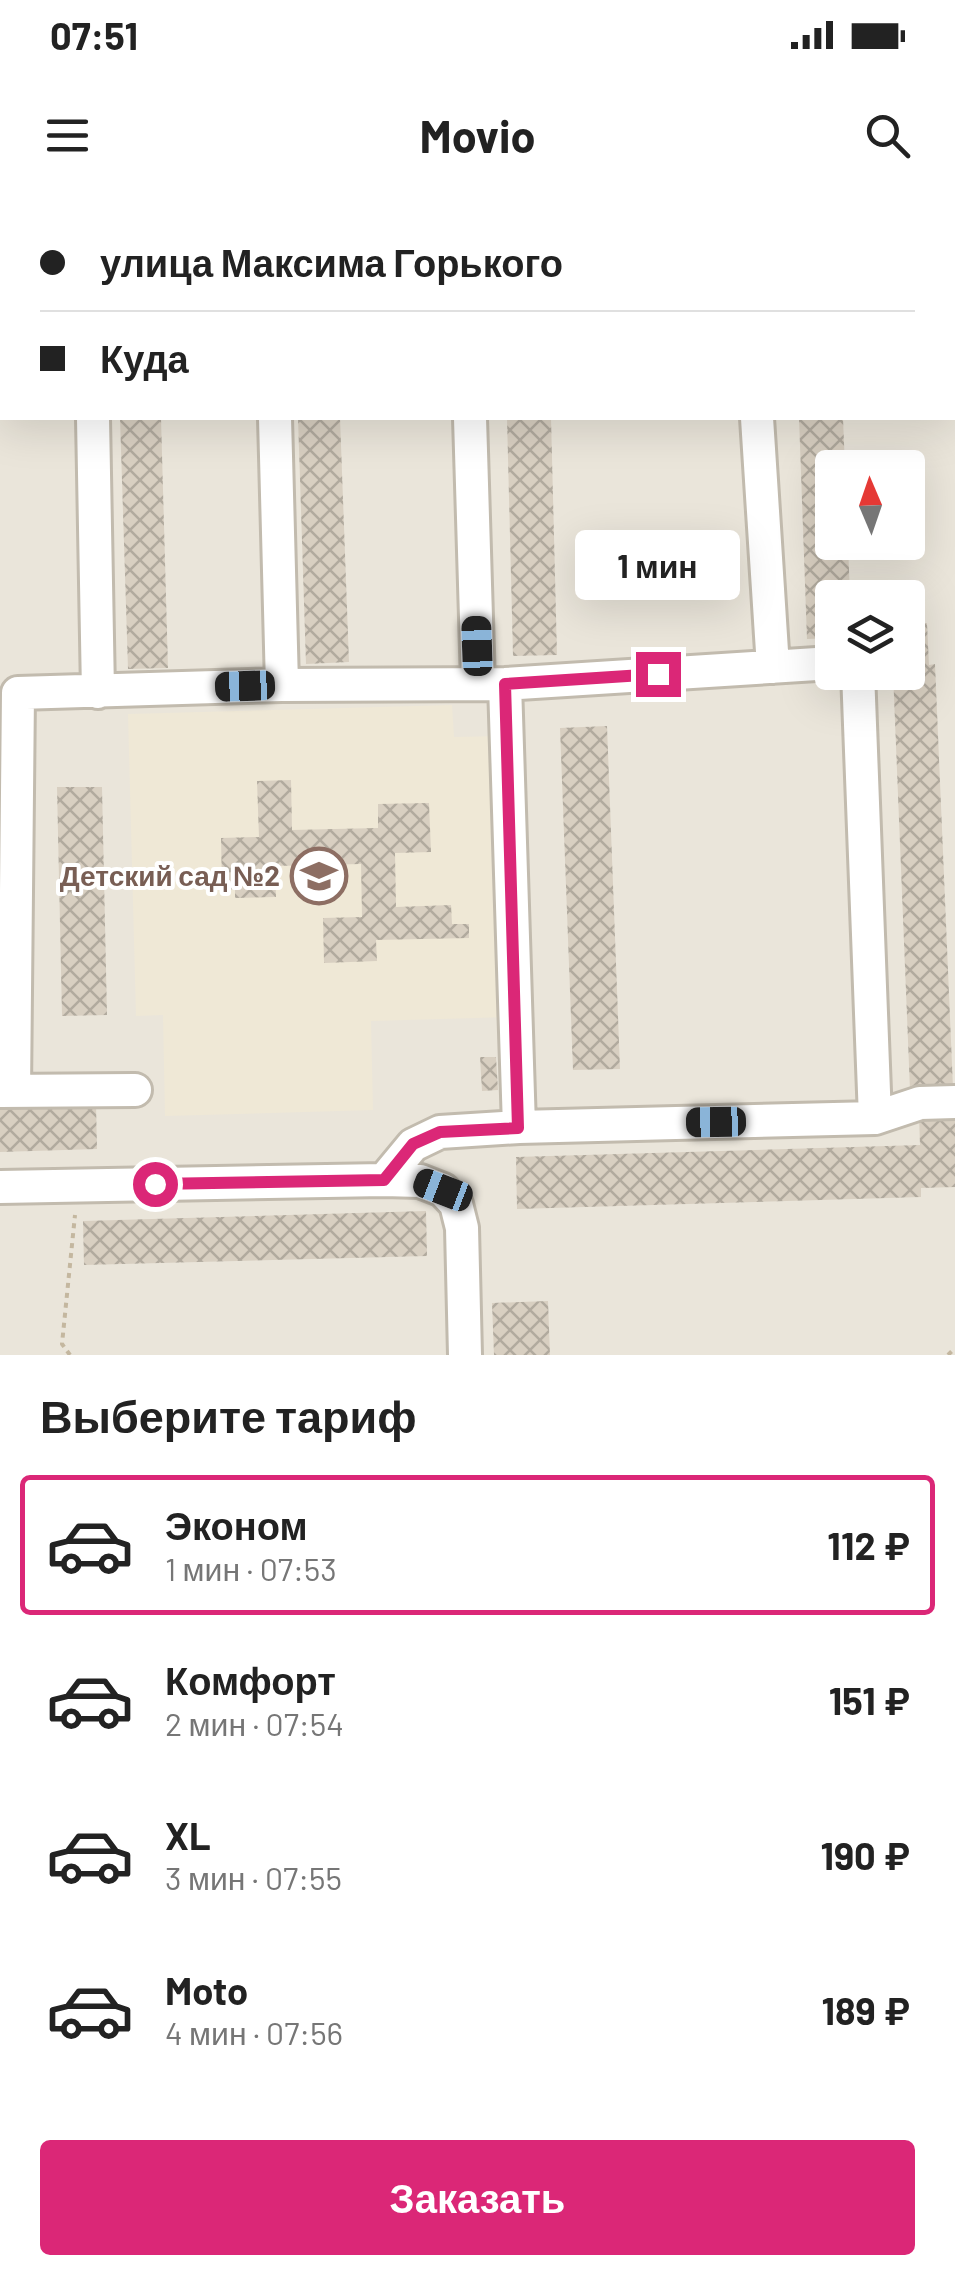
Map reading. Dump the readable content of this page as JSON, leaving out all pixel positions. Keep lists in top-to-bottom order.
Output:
{
  "places": {
    "school or university": ["Детский сад №2"]
  },
  "north": "top",
  "page": {
    "status": "07:51",
    "header": "Movio",
    "banner": ["улица Максима Горького", "Куда"],
    "bubble": "1 мин",
    "heading": "Выберите тариф",
    "list": [
      {
        "name": "Эконом",
        "note": "1 мин · 07:53",
        "value": "112 ₽"
      },
      {
        "name": "Комфорт",
        "note": "2 мин · 07:54",
        "value": "151 ₽"
      },
      {
        "name": "XL",
        "note": "3 мин · 07:55",
        "value": "190 ₽"
      },
      {
        "name": "Moto",
        "note": "4 мин · 07:56",
        "value": "189 ₽"
      }
    ],
    "buttons": "Заказать"
  }
}
